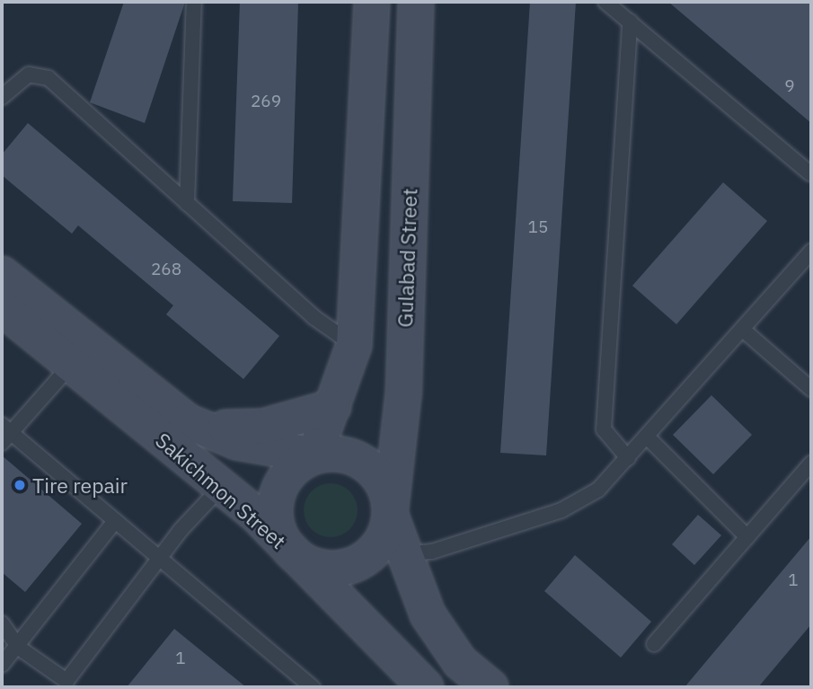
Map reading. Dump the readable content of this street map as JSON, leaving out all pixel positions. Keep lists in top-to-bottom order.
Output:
{
  "streets": {
    "main road": ["Gulabad Street", "Sakichmon Street"]
  },
  "crossings": [
    ["Gulabad Street", "Sakichmon Street"]
  ],
  "places": ["Tire repair"],
  "house_numbers": [
    "9",
    "269",
    "15",
    "268",
    "1",
    "1"
  ]
}
